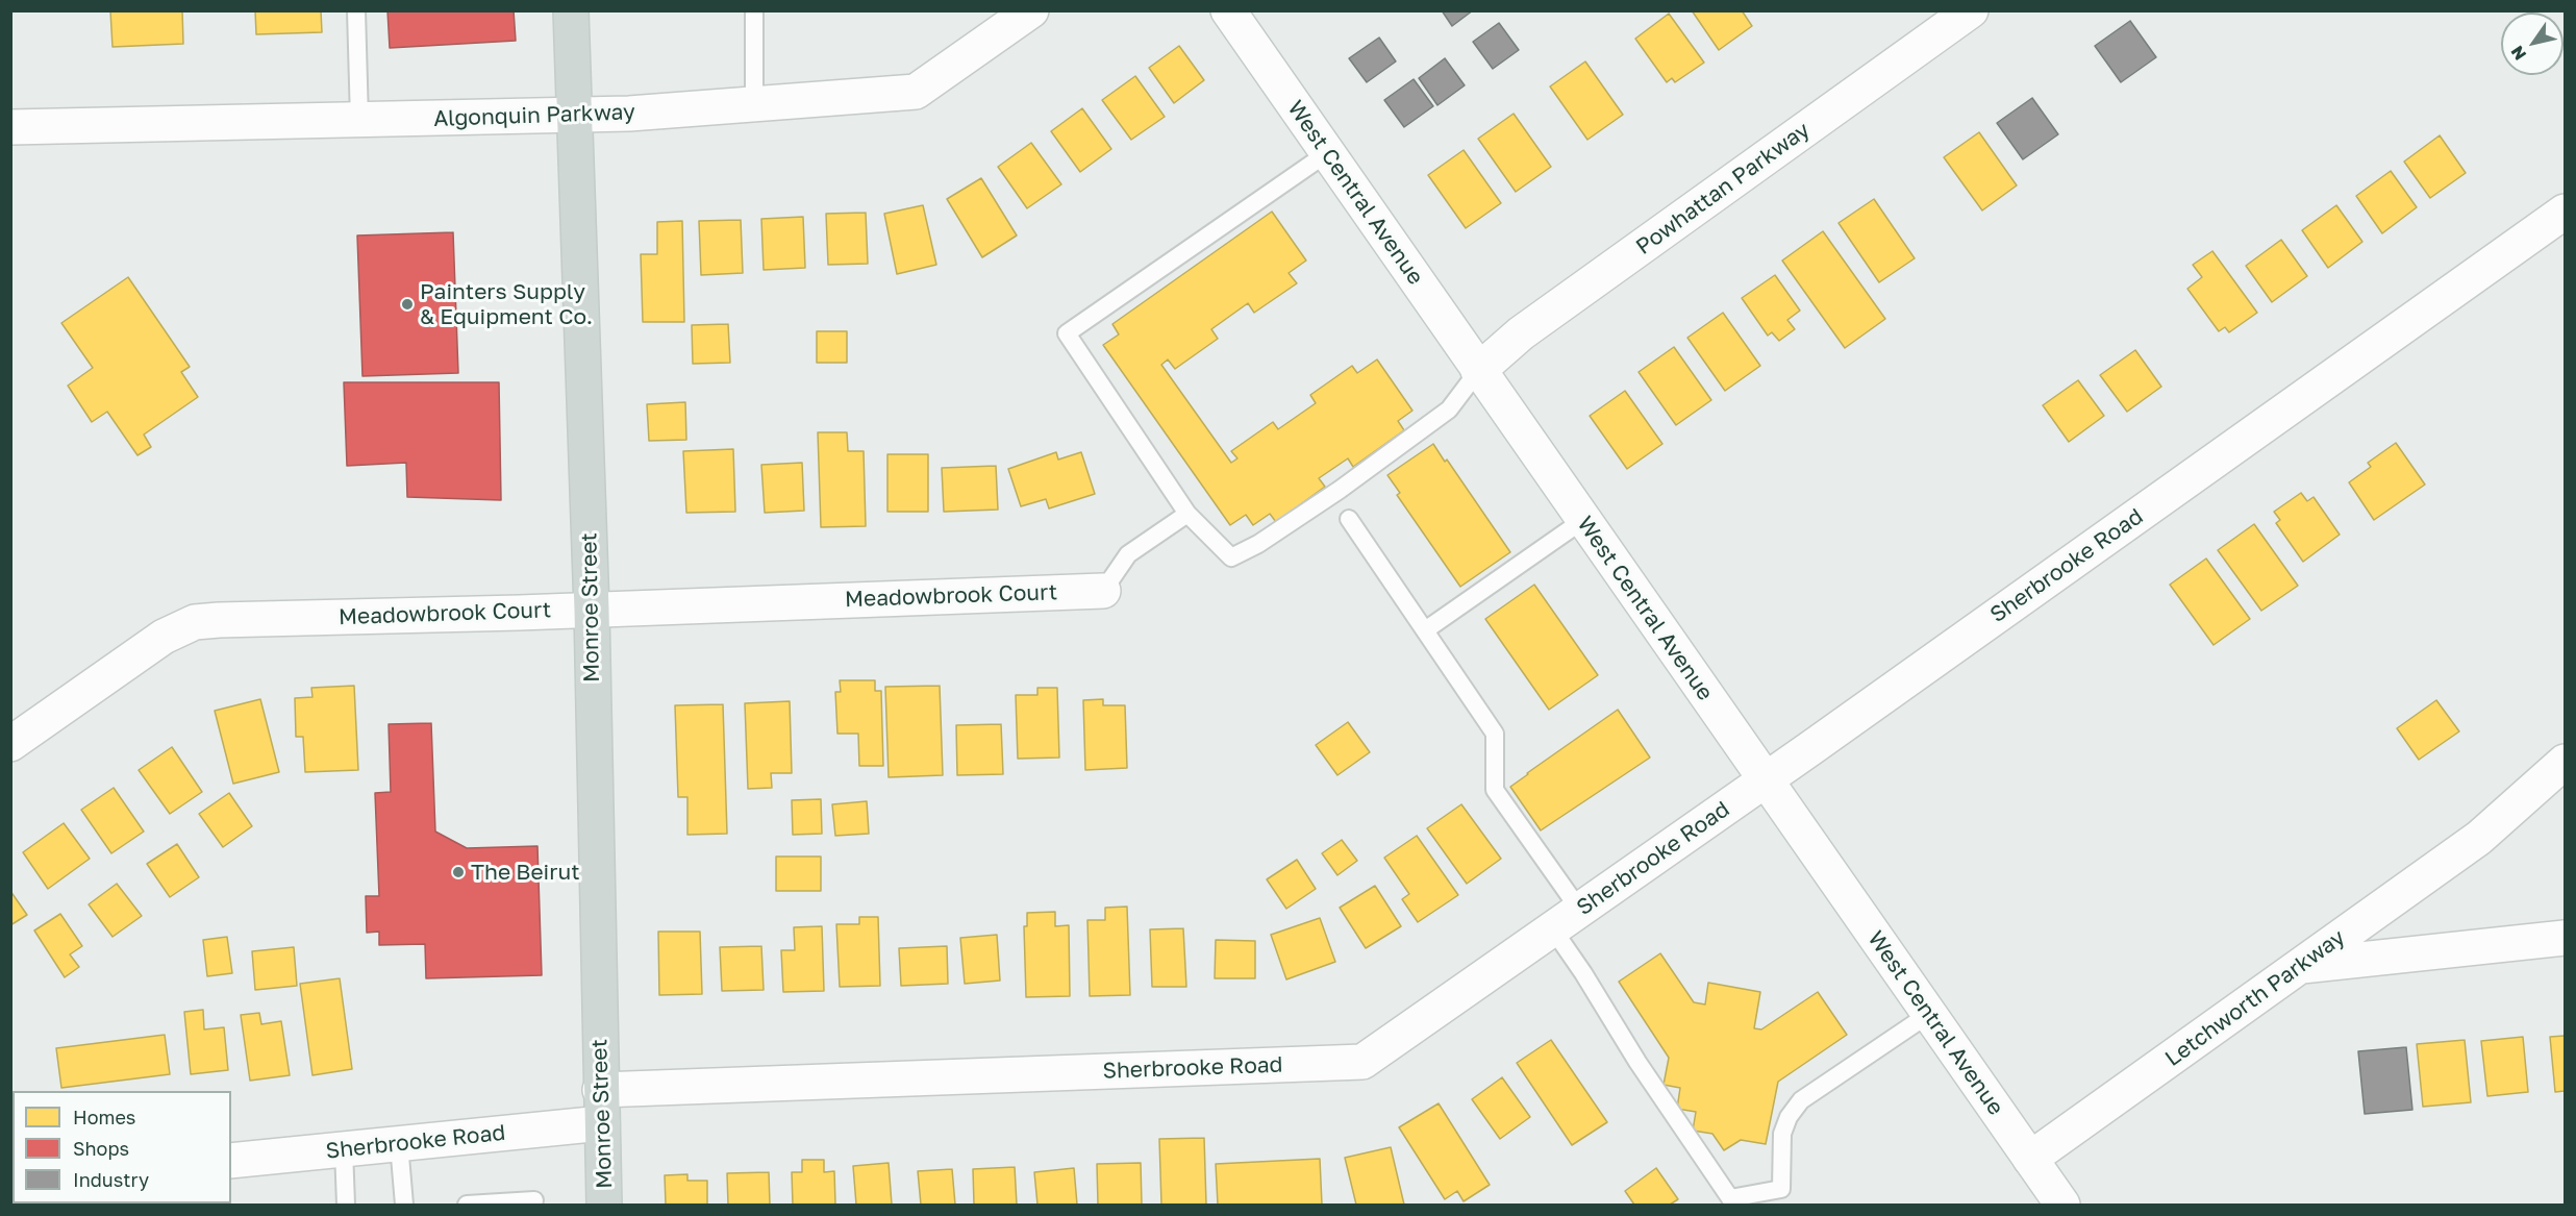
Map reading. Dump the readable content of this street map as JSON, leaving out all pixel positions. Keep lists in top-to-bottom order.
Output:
{
  "streets": {
    "main road": ["Monroe Street"],
    "street": [
      "Algonquin Parkway",
      "Powhattan Parkway",
      "West Central Avenue",
      "Sherbrooke Road",
      "Meadowbrook Court",
      "Letchworth Parkway"
    ]
  },
  "crossings": [
    ["Algonquin Parkway", "Monroe Street"],
    ["Powhattan Parkway", "West Central Avenue"],
    ["West Central Avenue", "Sherbrooke Road"],
    ["West Central Avenue", "Letchworth Parkway"],
    ["Sherbrooke Road", "Monroe Street"],
    ["Meadowbrook Court", "Monroe Street"]
  ],
  "places": ["Painters Supply & Equipment Co.", "The Beirut"],
  "legend": ["Homes", "Shops", "Industry"],
  "north": "bottom left"
}
